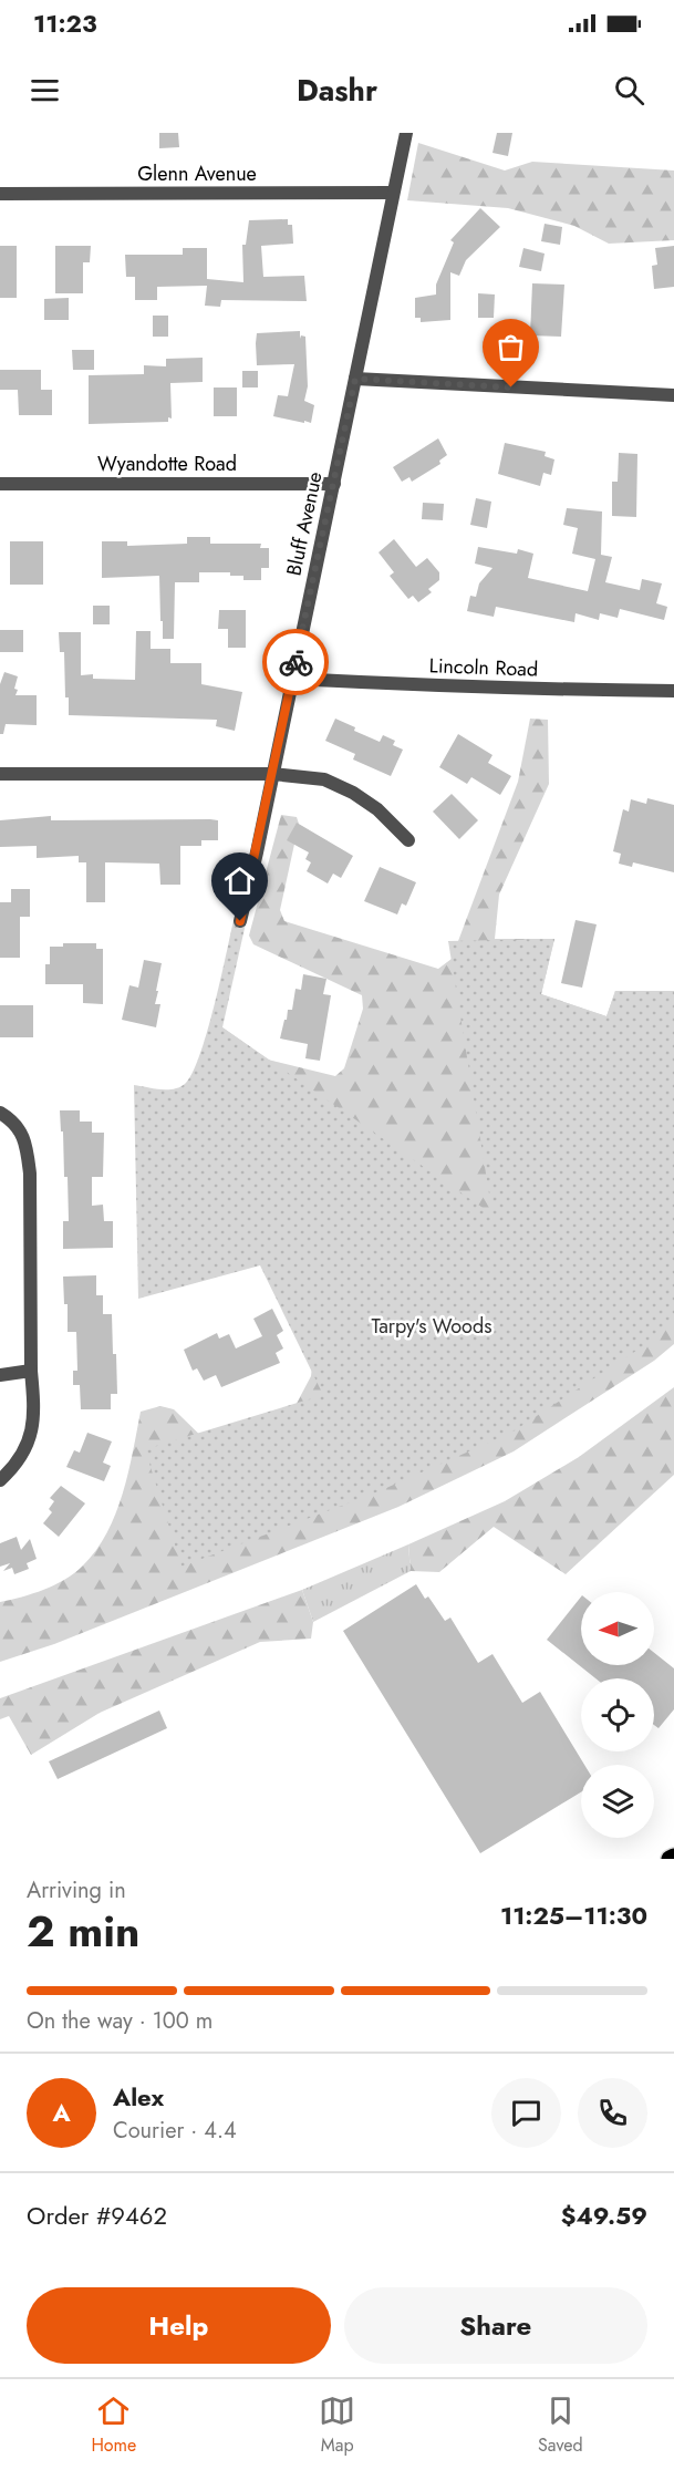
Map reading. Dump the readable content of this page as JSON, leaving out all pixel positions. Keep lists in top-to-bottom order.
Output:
{
  "streets": {
    "street": [
      "Glenn Avenue",
      "Wyandotte Road",
      "Bluff Avenue",
      "Lincoln Road"
    ]
  },
  "crossings": [
    ["Glenn Avenue", "Bluff Avenue"],
    ["Wyandotte Road", "Bluff Avenue"],
    ["Bluff Avenue", "Lincoln Road"]
  ],
  "parks": ["Tarpy's Woods"],
  "north": "left",
  "page": {
    "status": "11:23",
    "header": "Dashr",
    "heading": ["2 min", "Arriving in", "11:25–11:30"],
    "panel": [
      "Alex",
      "Courier · 4.4",
      "Order #9462",
      "$49.59"
    ],
    "bar": "On the way · 100 m",
    "round": "A",
    "buttons": ["Help", "Share"],
    "tabs": ["Home", "Map", "Saved"]
  }
}
